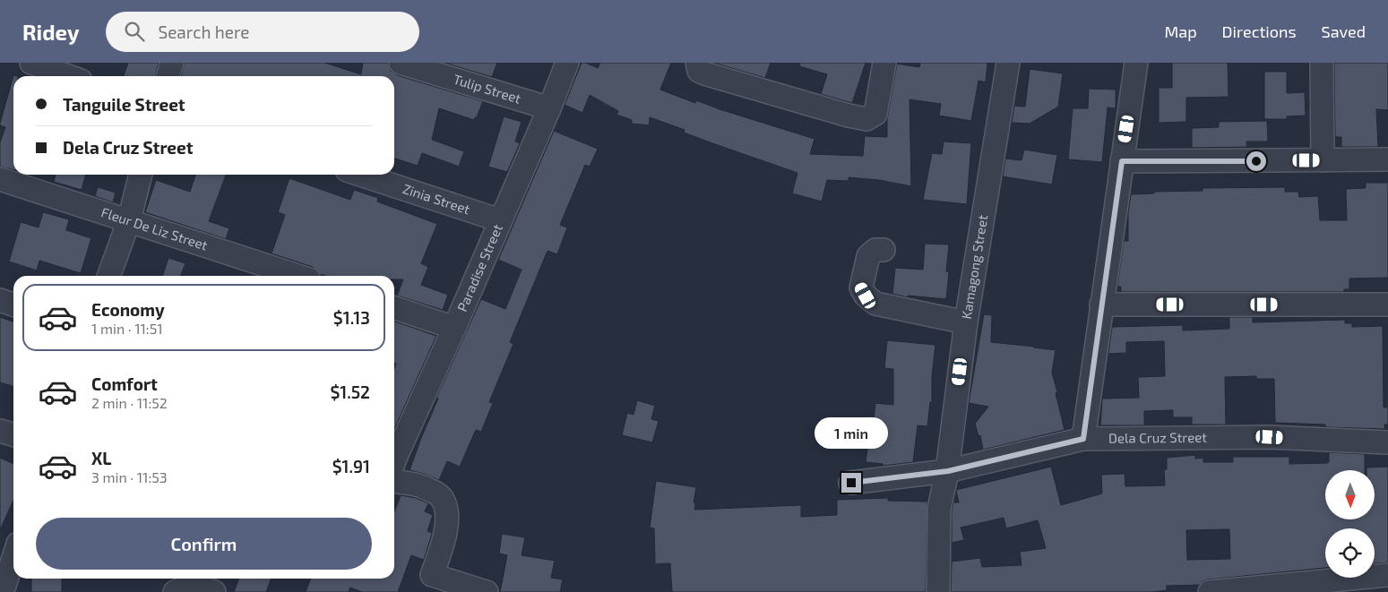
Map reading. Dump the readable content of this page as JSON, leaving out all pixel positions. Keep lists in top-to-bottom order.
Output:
{
  "streets": {
    "street": [
      "Tulip Street",
      "Zinia Street",
      "Fleur De Liz Street",
      "Kamagong Street",
      "Paradise Street",
      "Dela Cruz Street"
    ]
  },
  "crossings": [
    ["Tulip Street", "Paradise Street"],
    ["Zinia Street", "Paradise Street"],
    ["Kamagong Street", "Dela Cruz Street"]
  ],
  "north": "bottom",
  "page": {
    "header": "Ridey",
    "search": "Search here",
    "nav": ["Map", "Directions", "Saved"],
    "banner": ["Tanguile Street", "Dela Cruz Street"],
    "list": [
      {
        "name": "Economy",
        "note": "1 min · 11:51",
        "value": "$1.13"
      },
      {
        "name": "Comfort",
        "note": "2 min · 11:52",
        "value": "$1.52"
      },
      {
        "name": "XL",
        "note": "3 min · 11:53",
        "value": "$1.91"
      }
    ],
    "bubble": "1 min",
    "buttons": "Confirm"
  }
}
